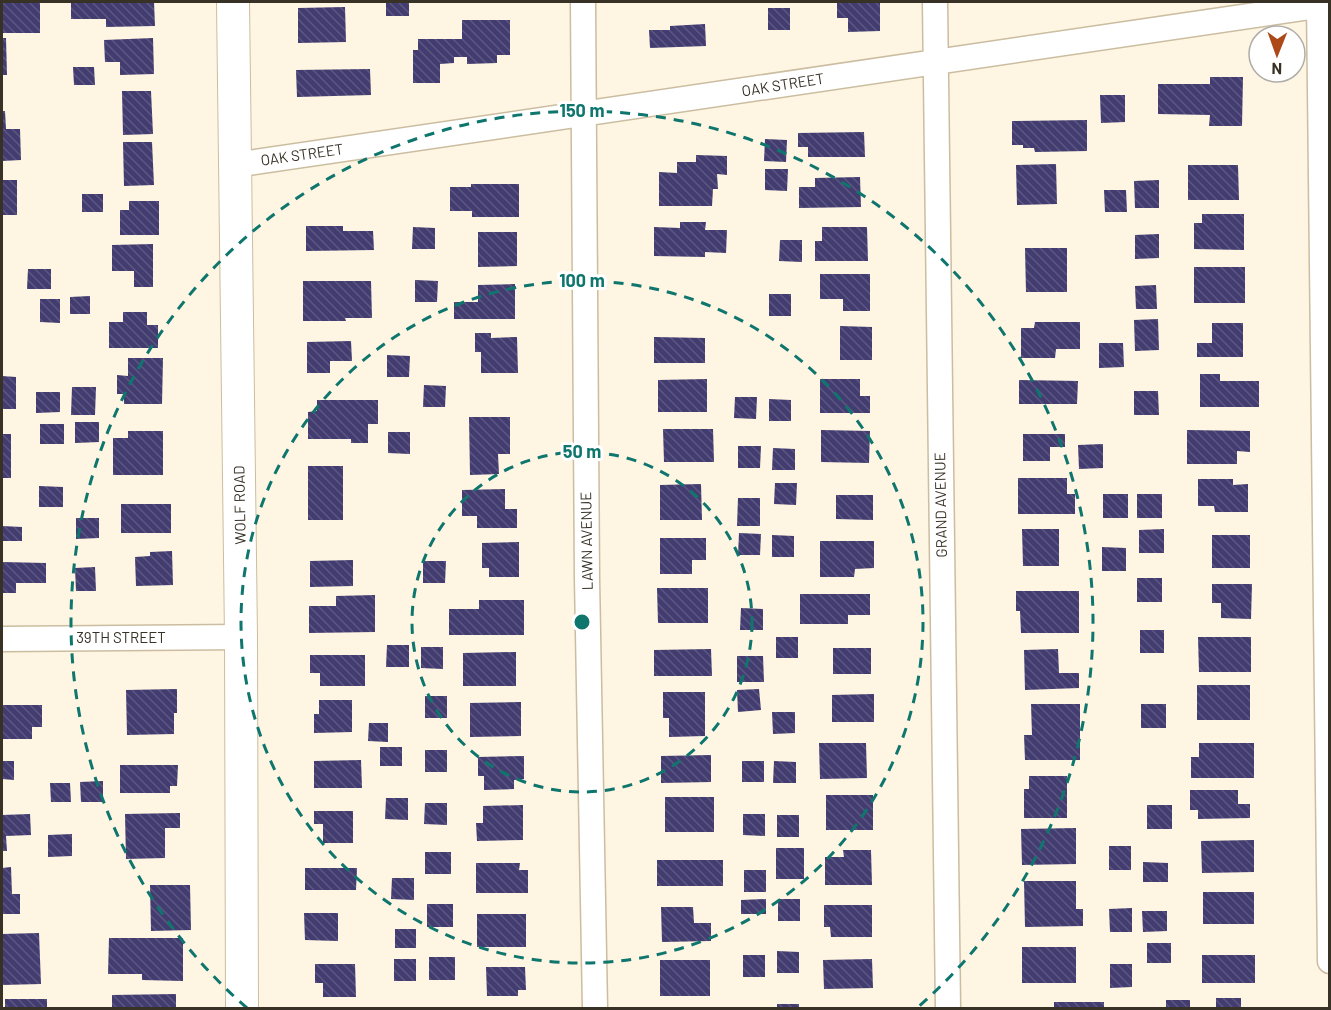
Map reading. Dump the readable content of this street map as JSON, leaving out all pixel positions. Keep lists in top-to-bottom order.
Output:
{
  "streets": {
    "main road": ["WOLF ROAD"],
    "street": [
      "OAK STREET",
      "GRAND AVENUE",
      "LAWN AVENUE",
      "39TH STREET"
    ]
  },
  "crossings": [
    ["OAK STREET", "WOLF ROAD"],
    ["OAK STREET", "GRAND AVENUE"],
    ["OAK STREET", "LAWN AVENUE"],
    ["WOLF ROAD", "39TH STREET"]
  ],
  "north": "bottom",
  "rings": ["150 m", "100 m", "50 m"]
}
